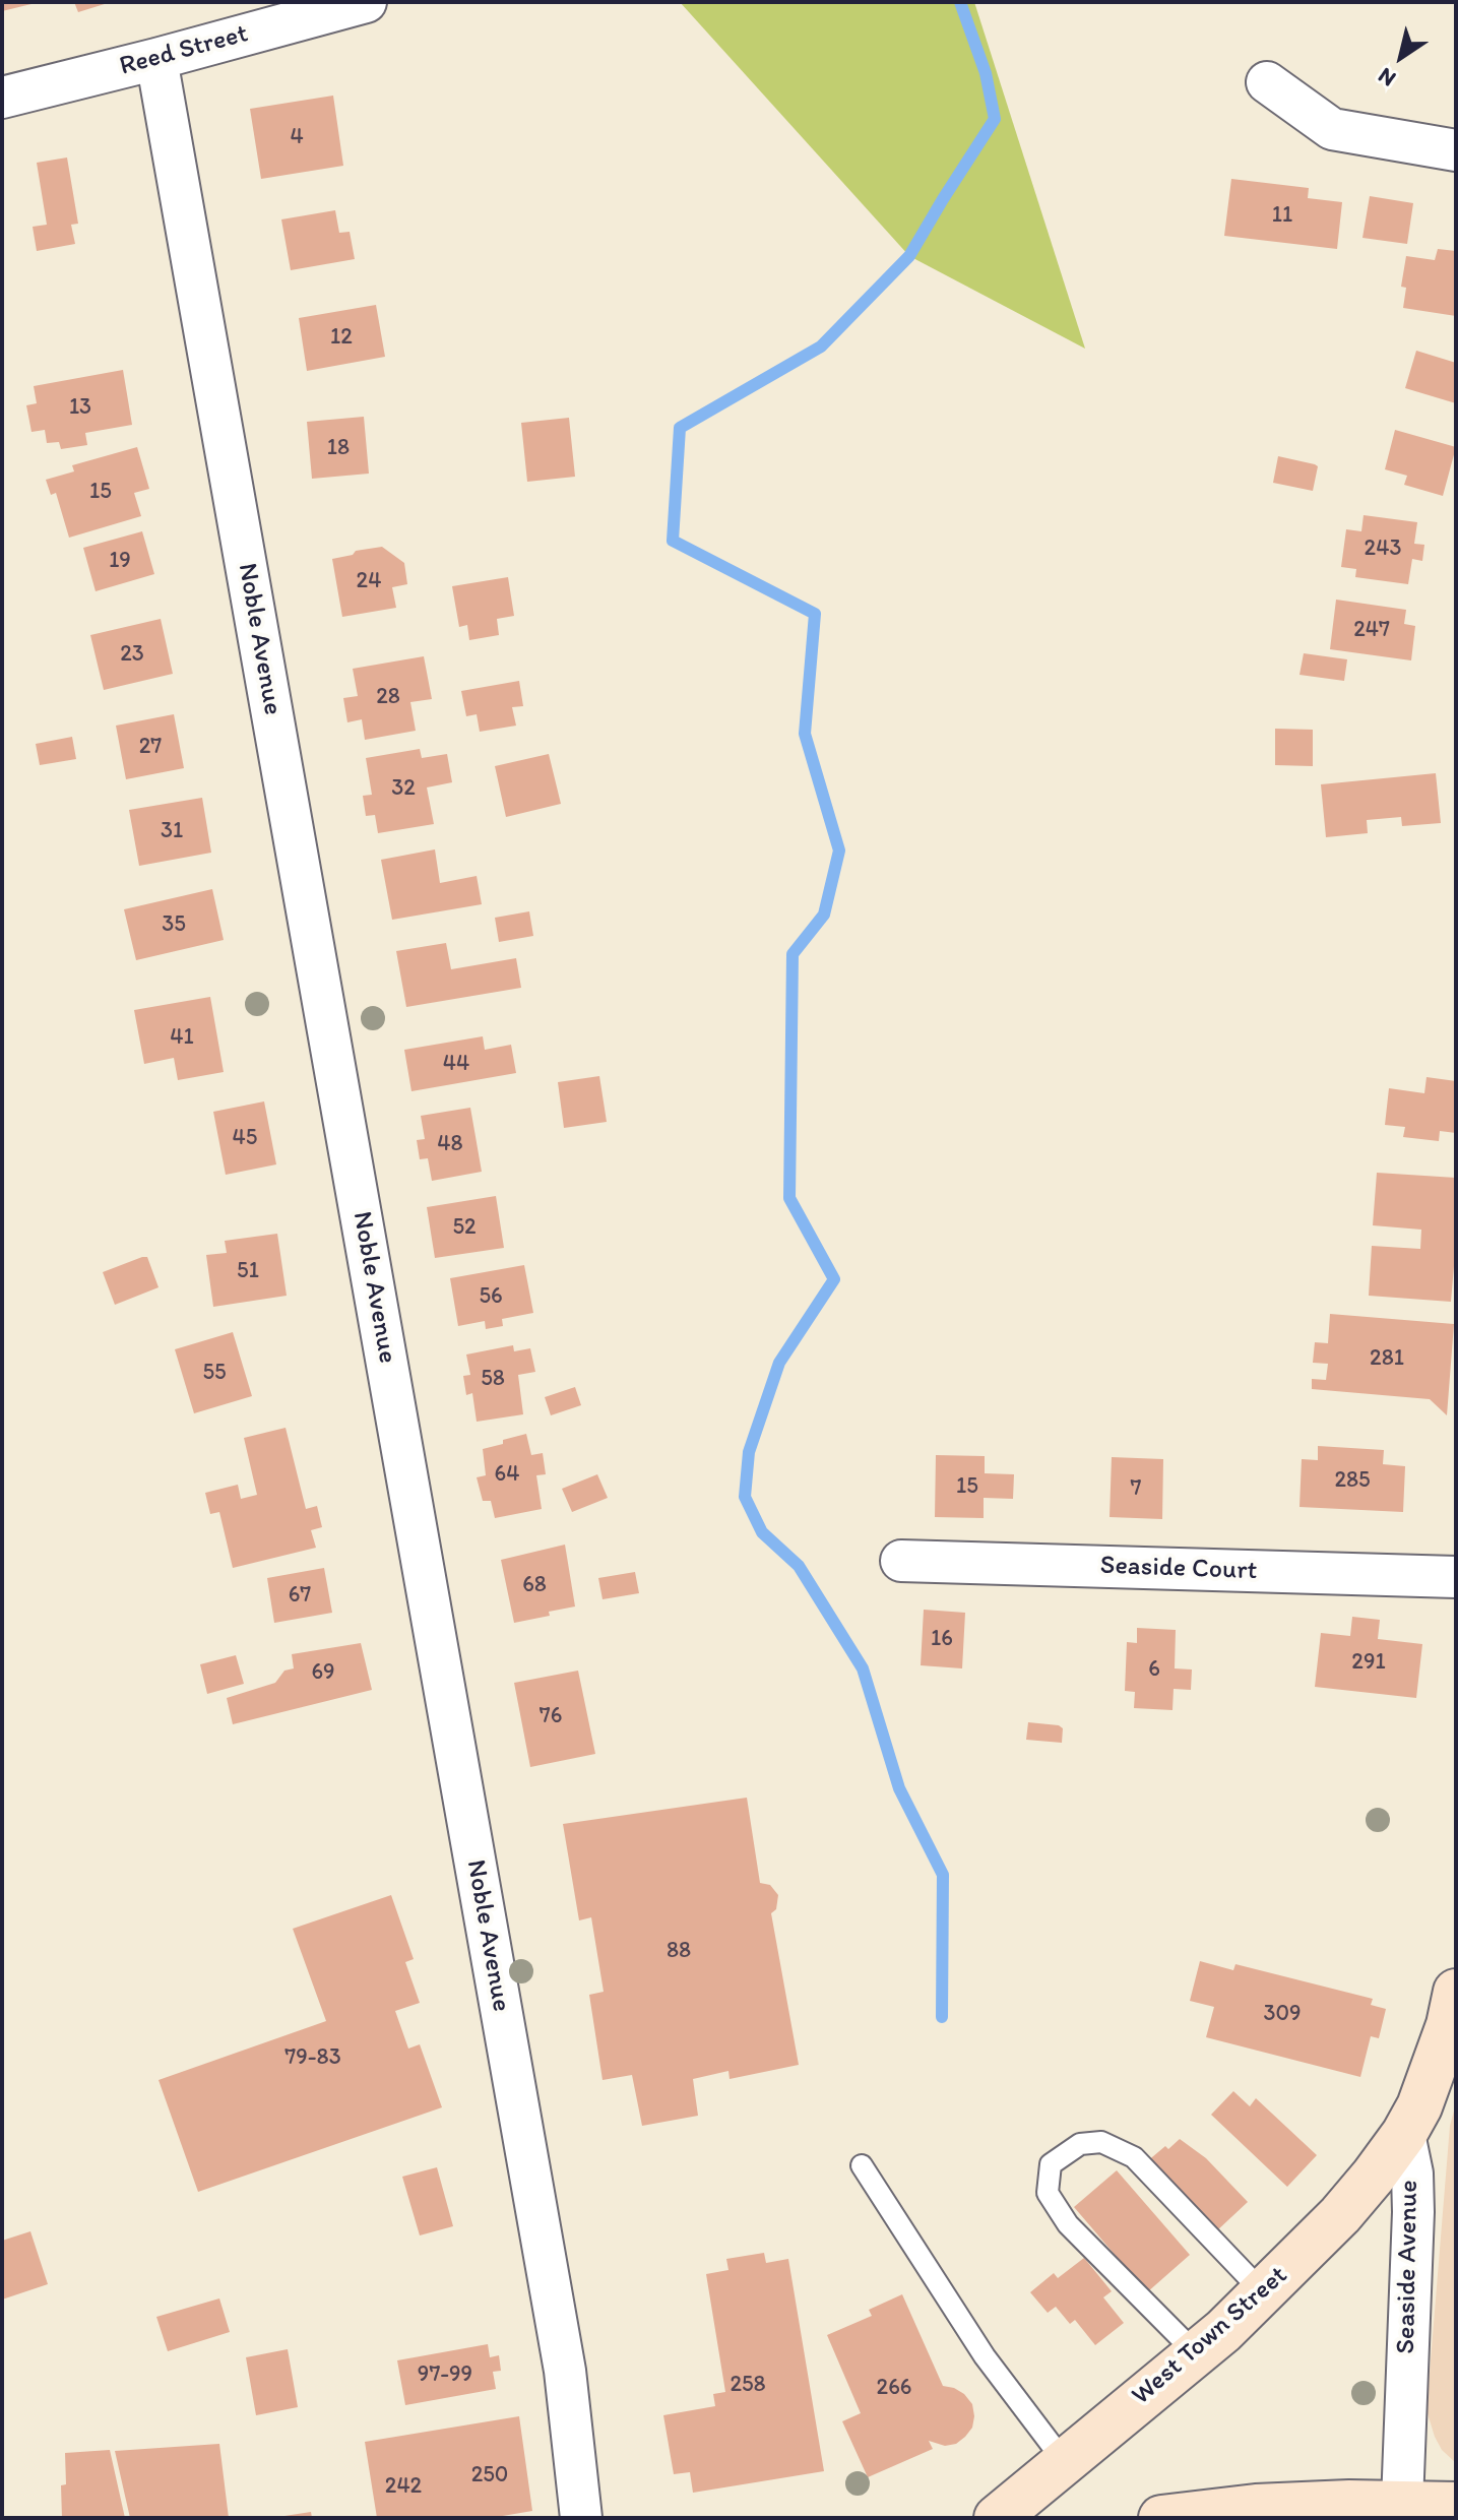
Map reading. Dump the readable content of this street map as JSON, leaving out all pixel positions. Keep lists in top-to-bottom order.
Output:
{
  "streets": {
    "main road": ["West Town Street"],
    "street": [
      "Reed Street",
      "Noble Avenue",
      "Seaside Court",
      "Seaside Avenue"
    ]
  },
  "crossings": [
    ["Reed Street", "Noble Avenue"],
    ["Seaside Avenue", "West Town Street"]
  ],
  "house_numbers": [
    "4",
    "11",
    "12",
    "13",
    "18",
    "15",
    "243",
    "19",
    "24",
    "247",
    "23",
    "28",
    "27",
    "32",
    "31",
    "35",
    "41",
    "44",
    "45",
    "48",
    "52",
    "51",
    "56",
    "281",
    "55",
    "58",
    "64",
    "285",
    "15",
    "7",
    "68",
    "67",
    "16",
    "291",
    "6",
    "69",
    "76",
    "88",
    "309",
    "79-83",
    "97-99",
    "258",
    "266",
    "250",
    "242"
  ],
  "north": "bottom left"
}
